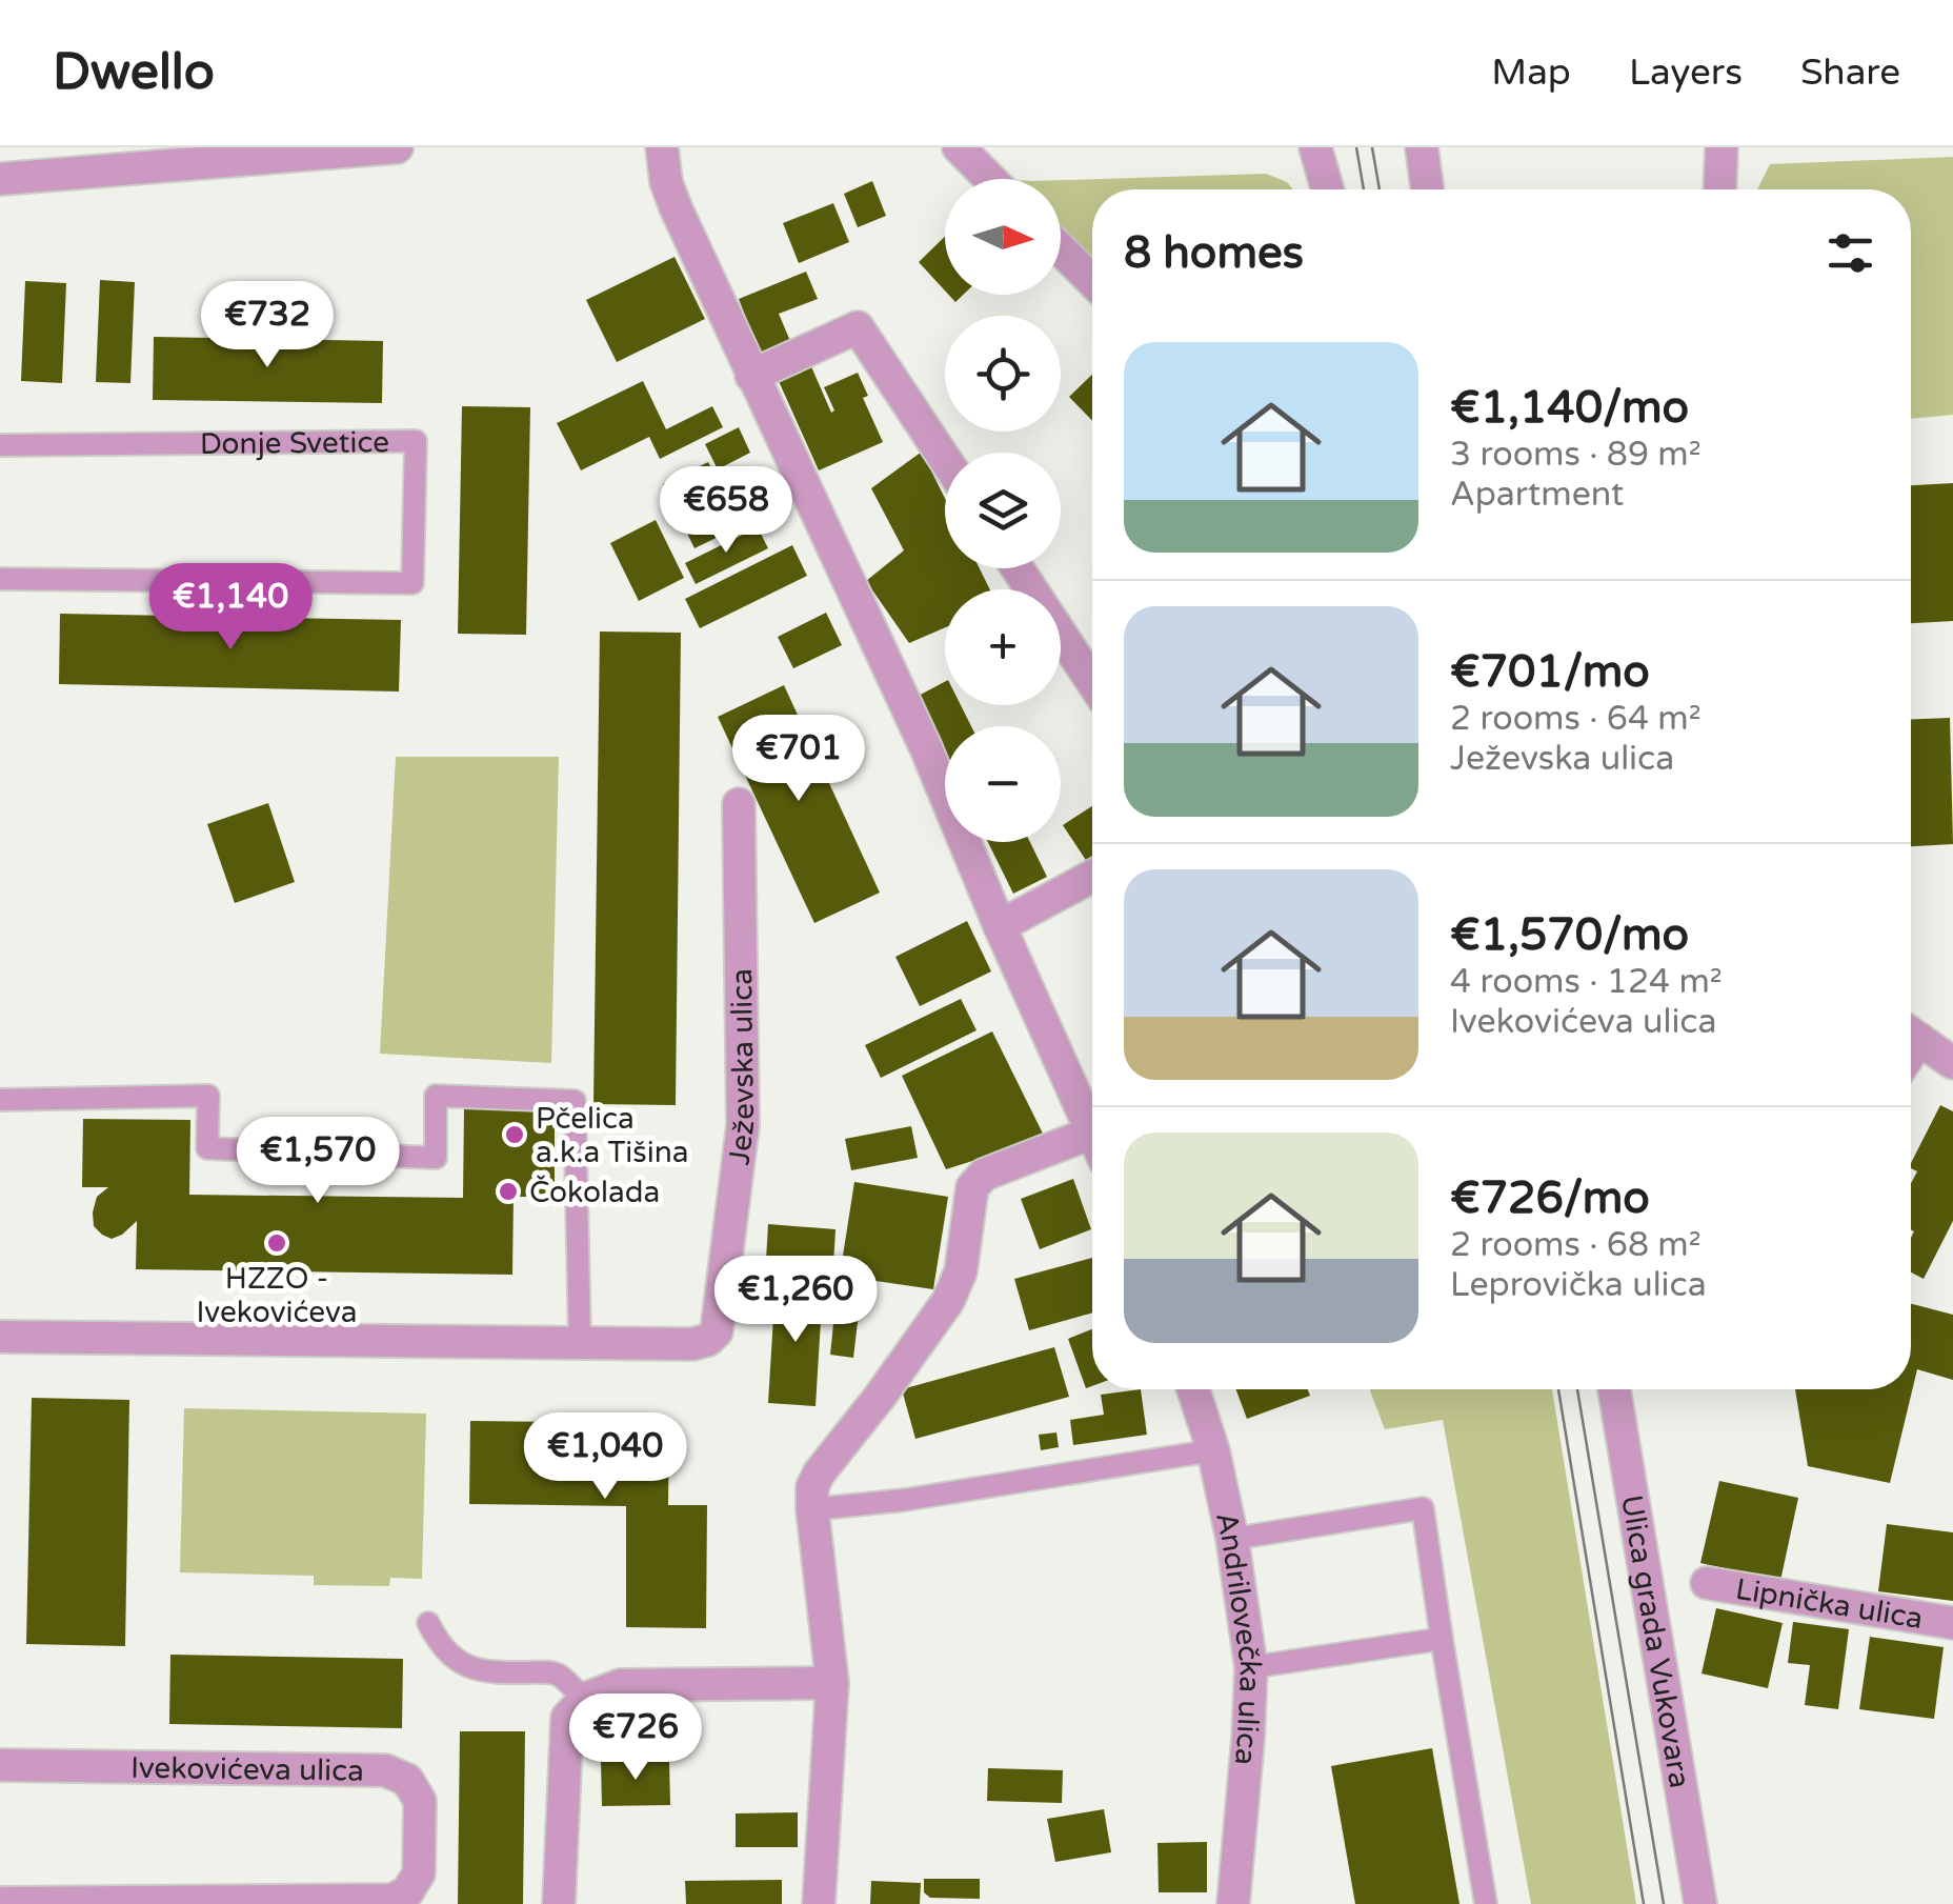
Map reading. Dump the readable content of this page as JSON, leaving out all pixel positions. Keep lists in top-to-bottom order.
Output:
{
  "streets": {
    "street": [
      "Ježevska ulica",
      "Lipnička ulica",
      "Andrilovečka ulica",
      "Ulica grada Vukovara",
      "Ivekovićeva ulica"
    ],
    "lane": ["Donje Svetice"]
  },
  "places": ["Pčelica a.k.a Tišina", "Čokolada", "HZZO - Ivekovićeva"],
  "north": "right",
  "page": {
    "header": "Dwello",
    "nav": ["Map", "Layers", "Share"],
    "map_buttons": ["+", "−"],
    "heading": "8 homes",
    "price": [
      "€732",
      "€658",
      "€1,140",
      "€701",
      "€1,570",
      "€1,260",
      "€1,040",
      "€726"
    ],
    "list": [
      {
        "name": "€1,140/mo",
        "note": "3 rooms · 89 m² · Apartment"
      },
      {
        "name": "€701/mo",
        "note": "2 rooms · 64 m² · Ježevska ulica"
      },
      {
        "name": "€1,570/mo",
        "note": "4 rooms · 124 m² · Ivekovićeva ulica"
      },
      {
        "name": "€726/mo",
        "note": "2 rooms · 68 m² · Leprovička ulica"
      }
    ]
  }
}
